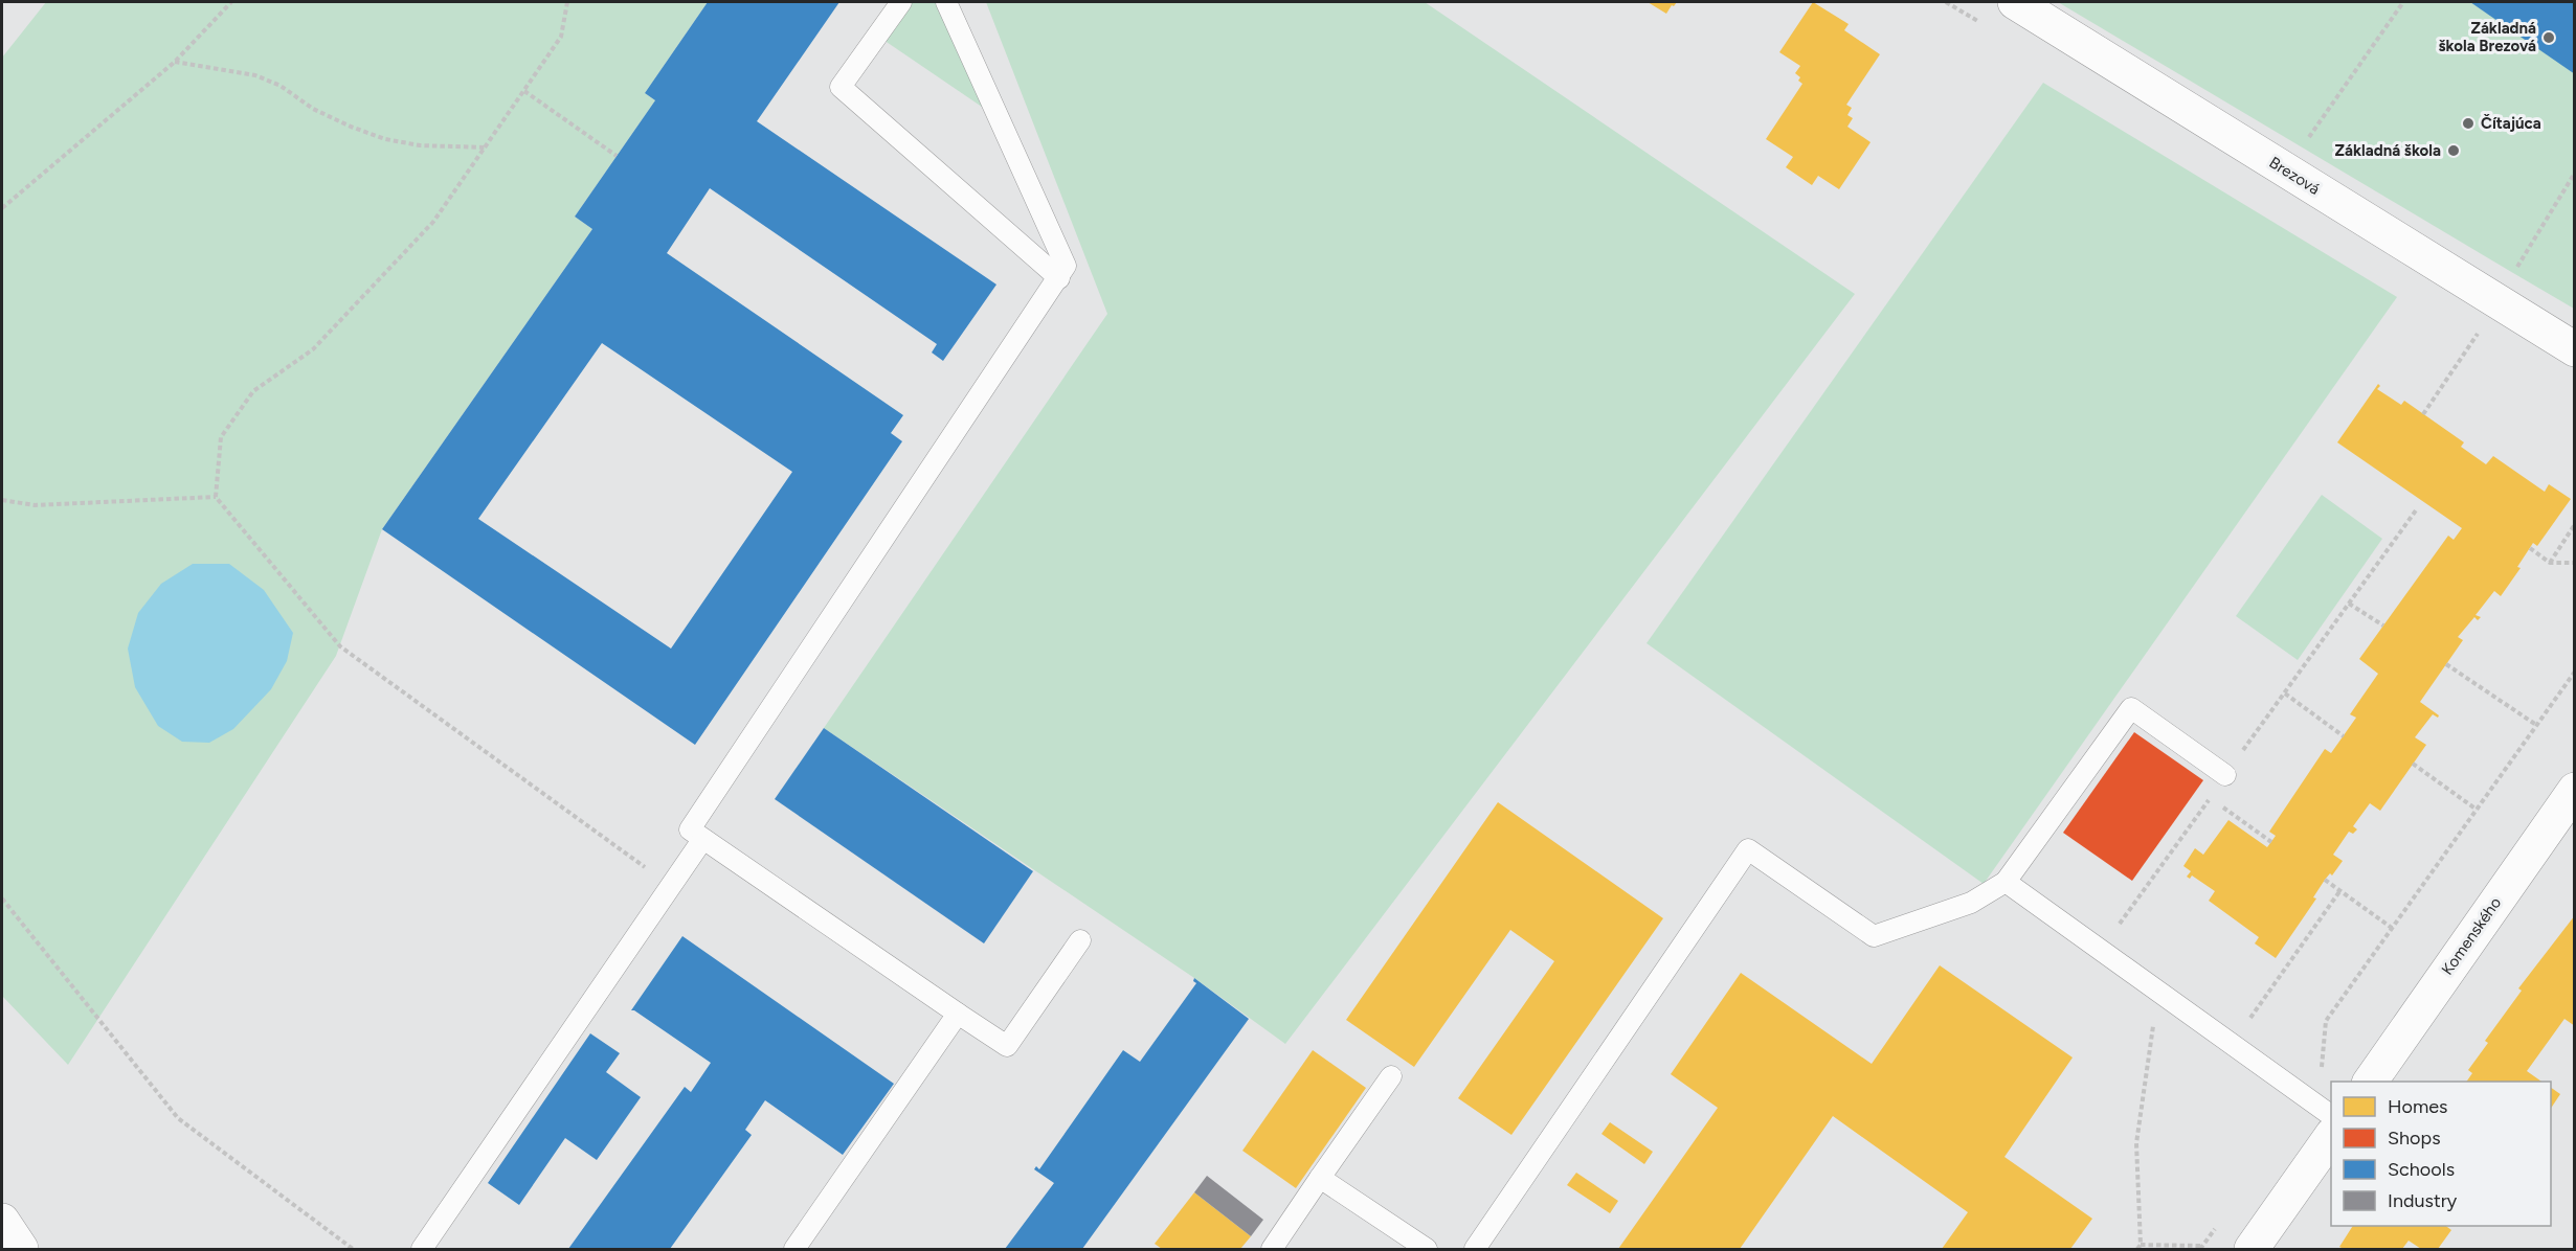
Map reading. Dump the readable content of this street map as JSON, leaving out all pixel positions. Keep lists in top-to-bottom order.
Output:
{
  "streets": {
    "street": ["Brezová", "Komenského"]
  },
  "places": ["Základná škola Brezová", "Čítajúca", "Základná škola"],
  "legend": [
    "Homes",
    "Shops",
    "Schools",
    "Industry"
  ]
}
